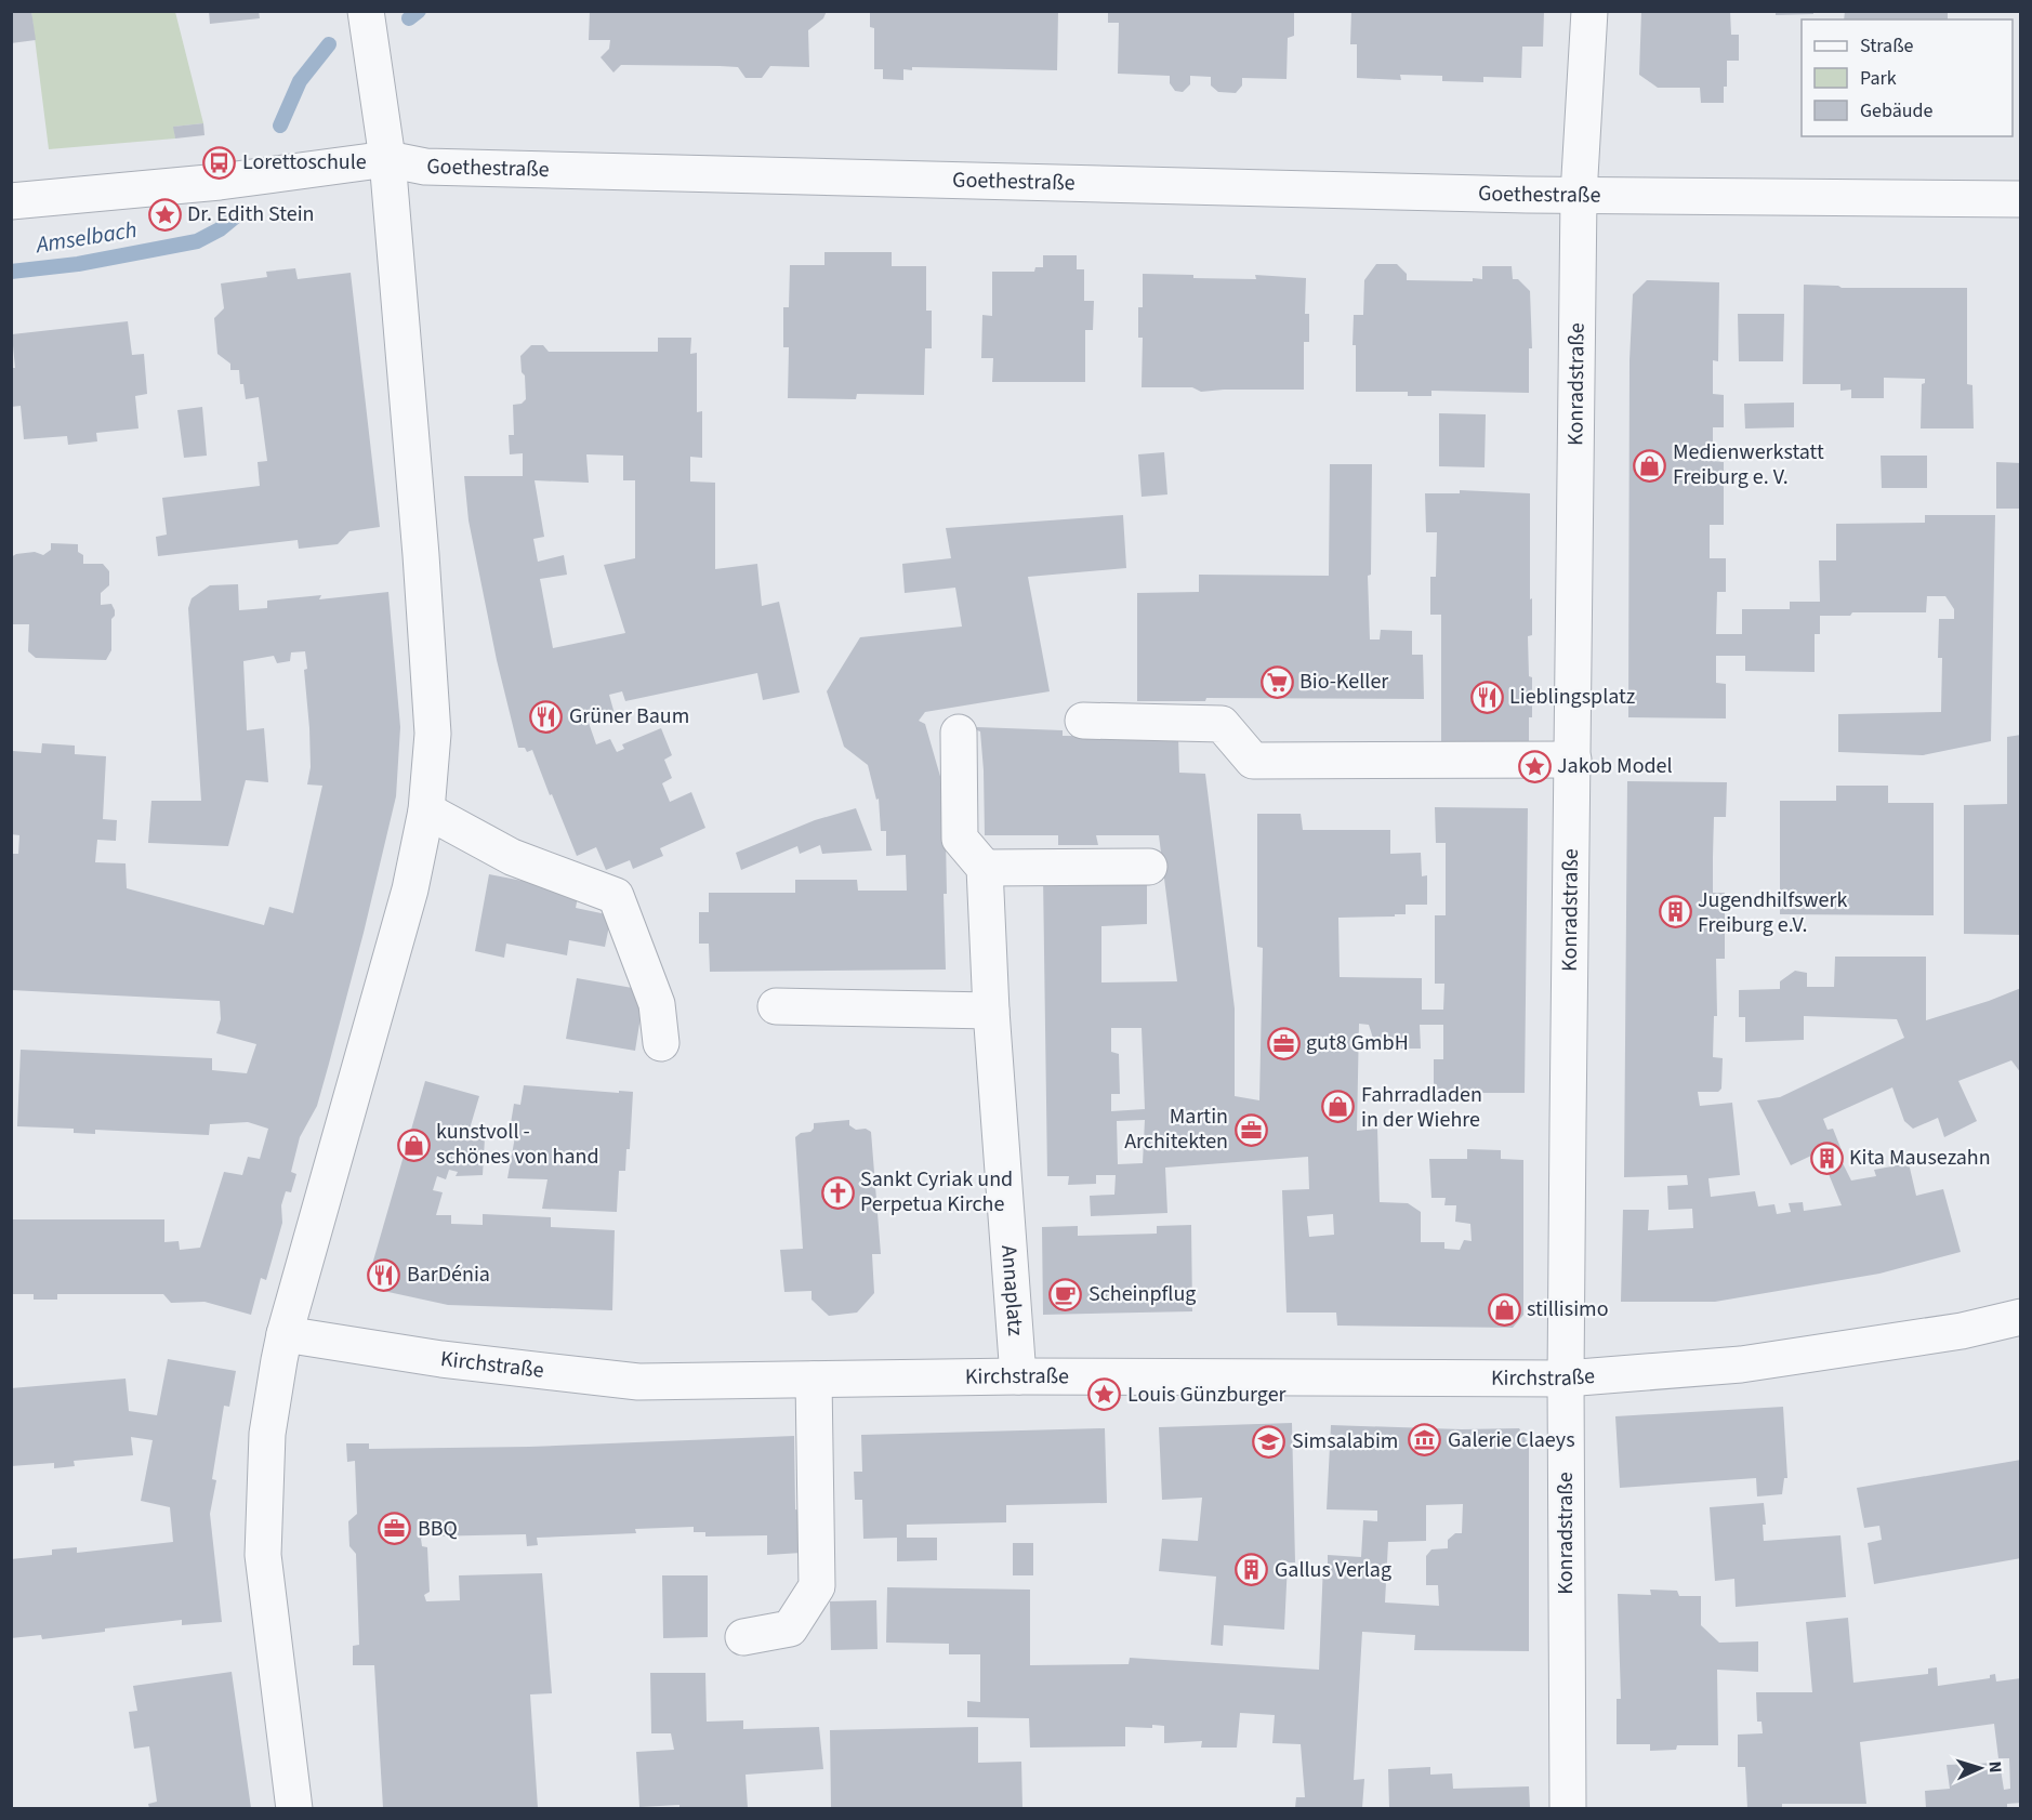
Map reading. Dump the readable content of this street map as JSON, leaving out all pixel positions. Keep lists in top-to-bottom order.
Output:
{
  "streets": {
    "street": [
      "Goethestraße",
      "Konradstraße",
      "Annaplatz",
      "Kirchstraße"
    ]
  },
  "crossings": [
    ["Goethestraße", "Konradstraße"],
    ["Konradstraße", "Kirchstraße"],
    ["Annaplatz", "Kirchstraße"]
  ],
  "water": ["Amselbach"],
  "places": {
    "bus stop": ["Lorettoschule"],
    "place": ["Dr. Edith Stein", "Jakob Model", "Louis Günzburger"],
    "shop": [
      "Medienwerkstatt Freiburg e. V.",
      "Fahrradladen in der Wiehre",
      "kunstvoll - schönes von hand",
      "stillisimo"
    ],
    "supermarket": ["Bio-Keller"],
    "restaurant": ["Lieblingsplatz", "Grüner Baum", "BarDénia"],
    "building": ["Jugendhilfswerk Freiburg e.V.", "Kita Mausezahn", "Gallus Verlag"],
    "office": ["gut8 GmbH", "Martin Architekten", "BBQ"],
    "church": ["Sankt Cyriak und Perpetua Kirche"],
    "cafe": ["Scheinpflug"],
    "museum": ["Galerie Claeys"],
    "school or university": ["Simsalabim"]
  },
  "legend": ["Straße", "Park", "Gebäude"],
  "north": "right"
}
